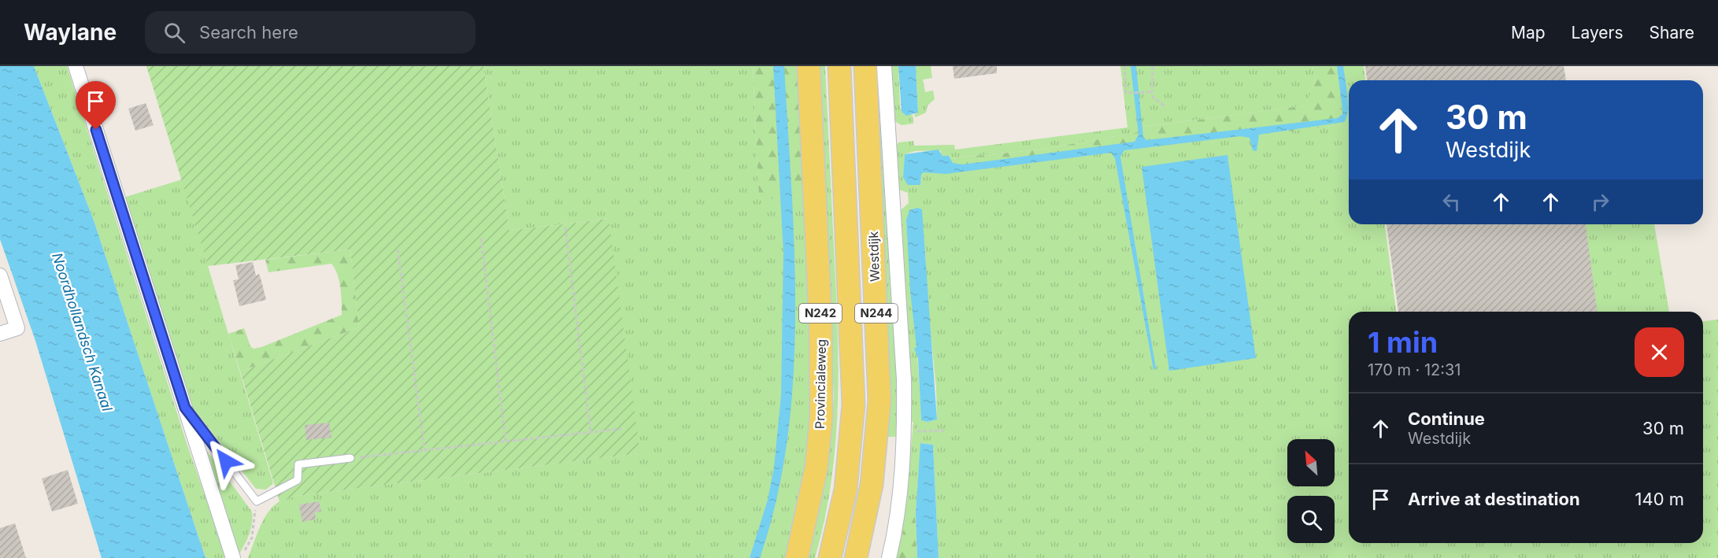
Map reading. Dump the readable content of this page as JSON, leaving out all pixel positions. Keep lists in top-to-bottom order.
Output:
{
  "streets": {
    "main road": [
      "Westdijk",
      "N242",
      "N244",
      "Provincialeweg"
    ]
  },
  "water": ["Noordhollandsch Kanaal"],
  "north": "top left",
  "page": {
    "header": "Waylane",
    "search": "Search here",
    "nav": ["Map", "Layers", "Share"],
    "turn": ["30 m", "Westdijk"],
    "heading": ["1 min", "170 m · 12:31"],
    "list": [
      {
        "name": "Continue",
        "note": "Westdijk",
        "value": "30 m"
      },
      {
        "name": "Arrive at destination",
        "value": "140 m"
      }
    ]
  }
}
